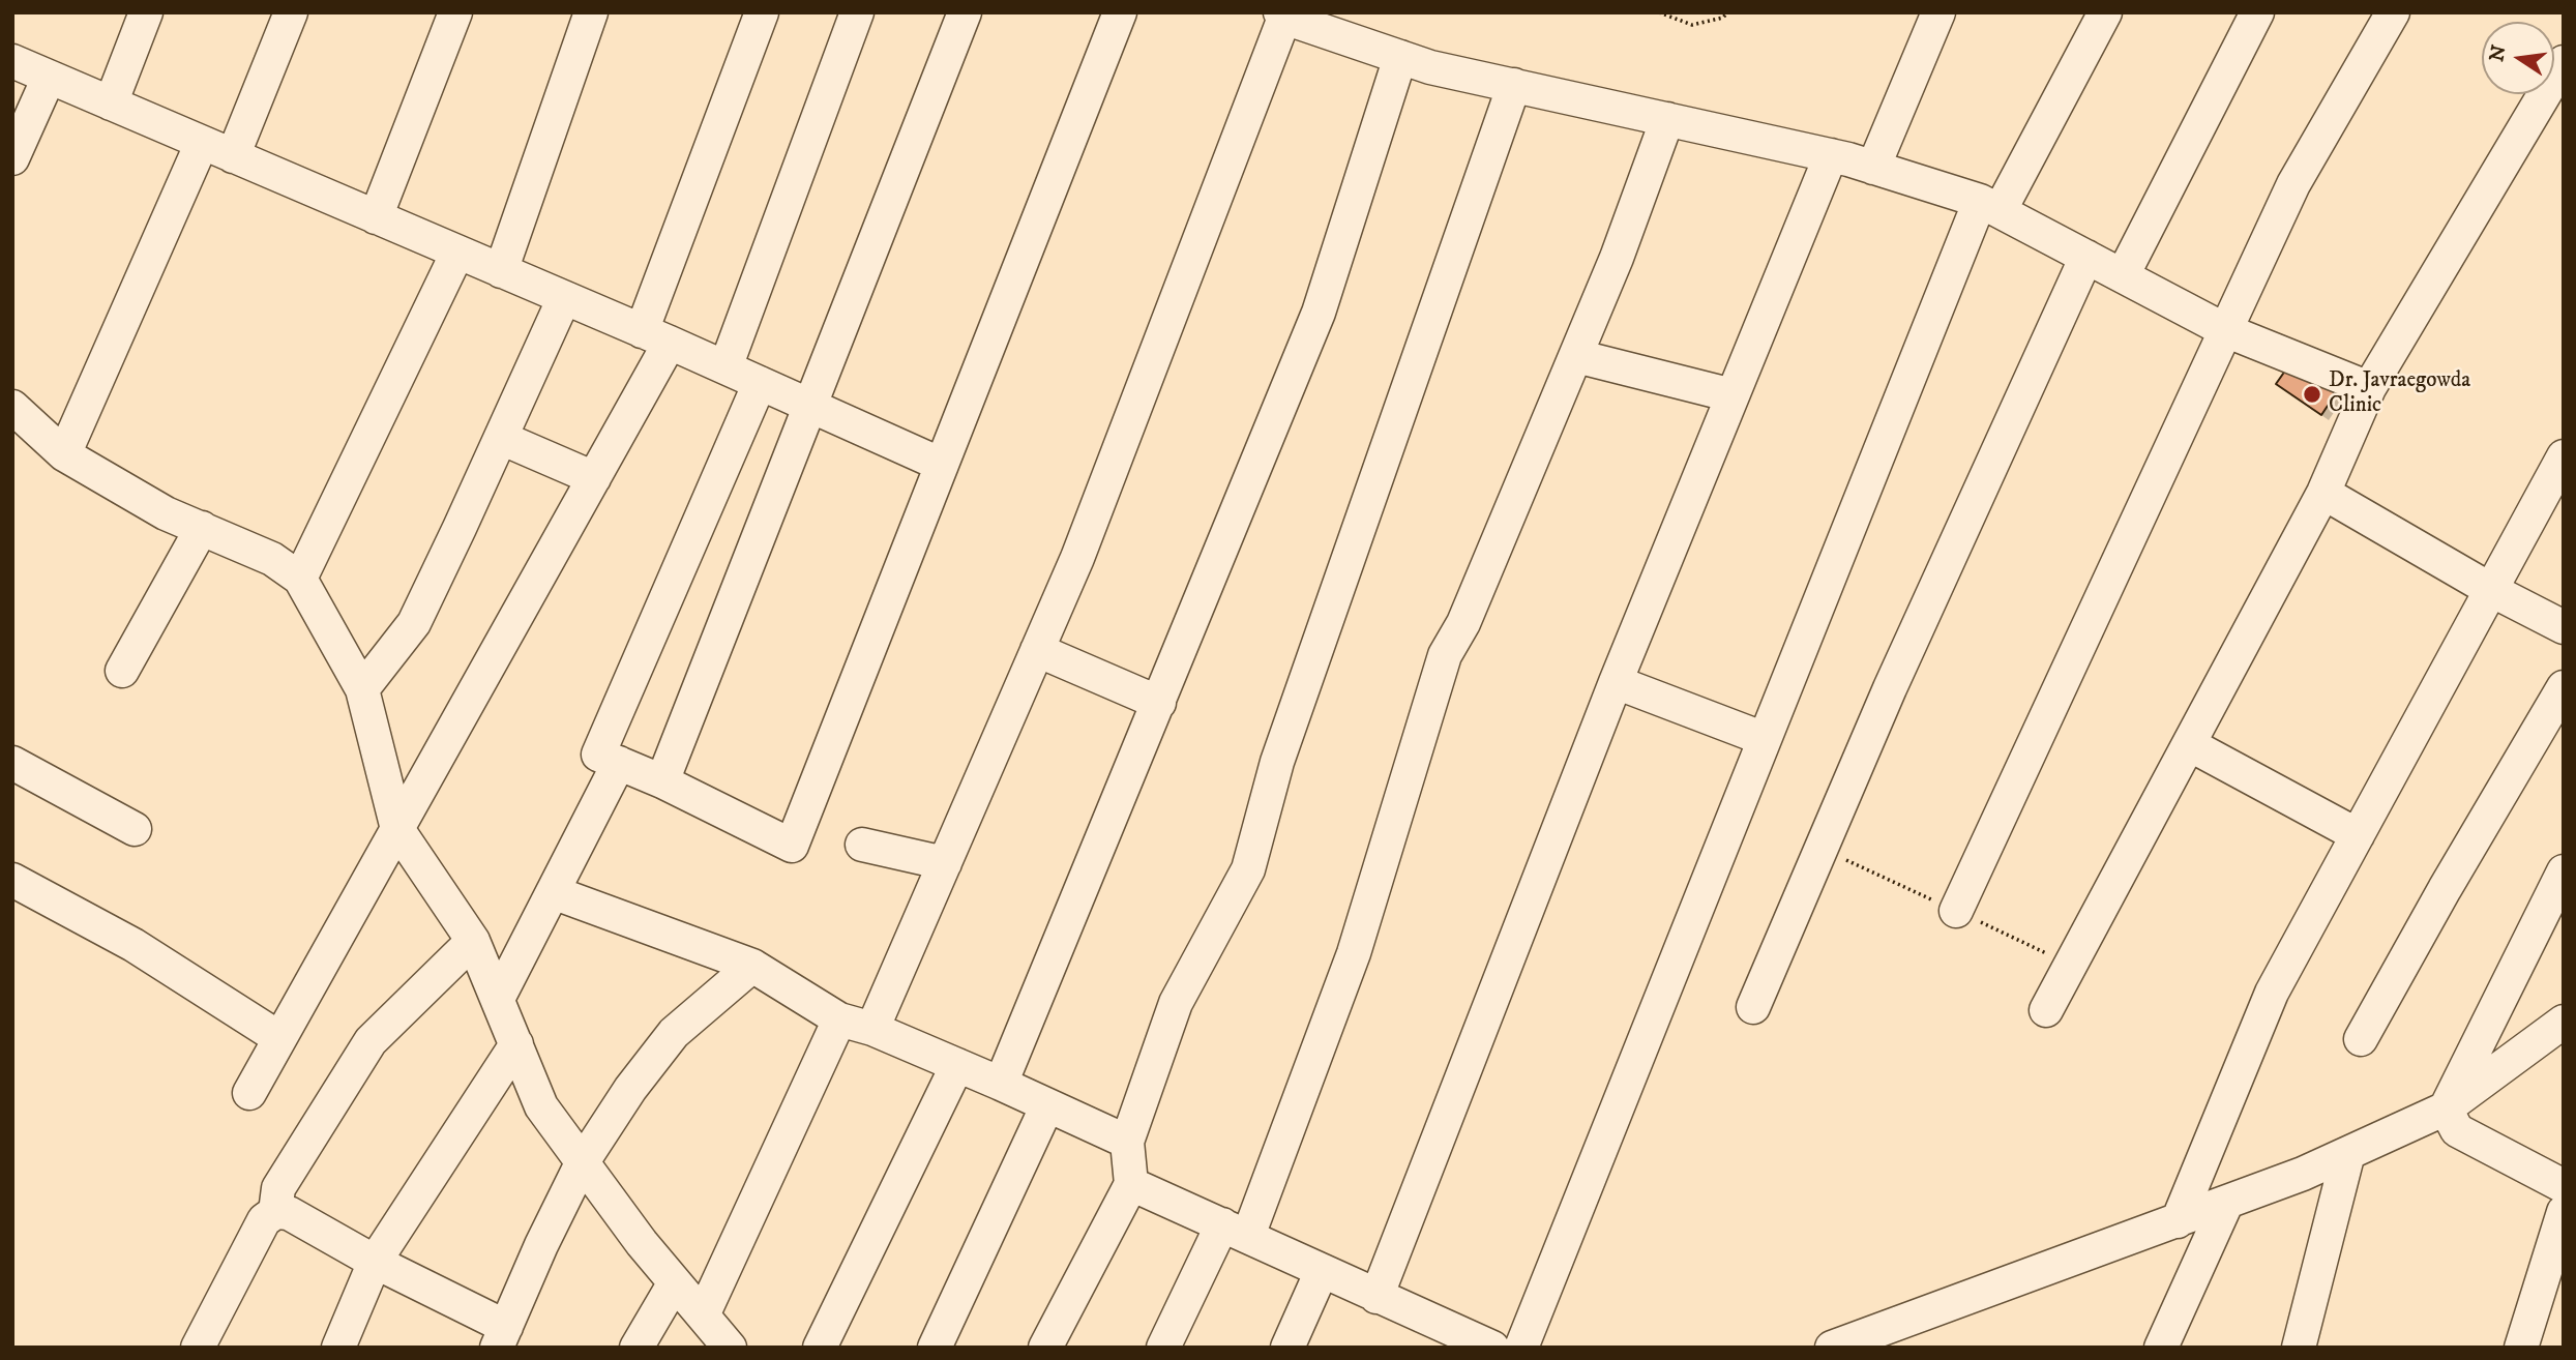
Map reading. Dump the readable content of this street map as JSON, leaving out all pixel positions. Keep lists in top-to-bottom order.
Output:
{
  "places": ["Dr. Javraegowda Clinic"],
  "north": "left"
}
